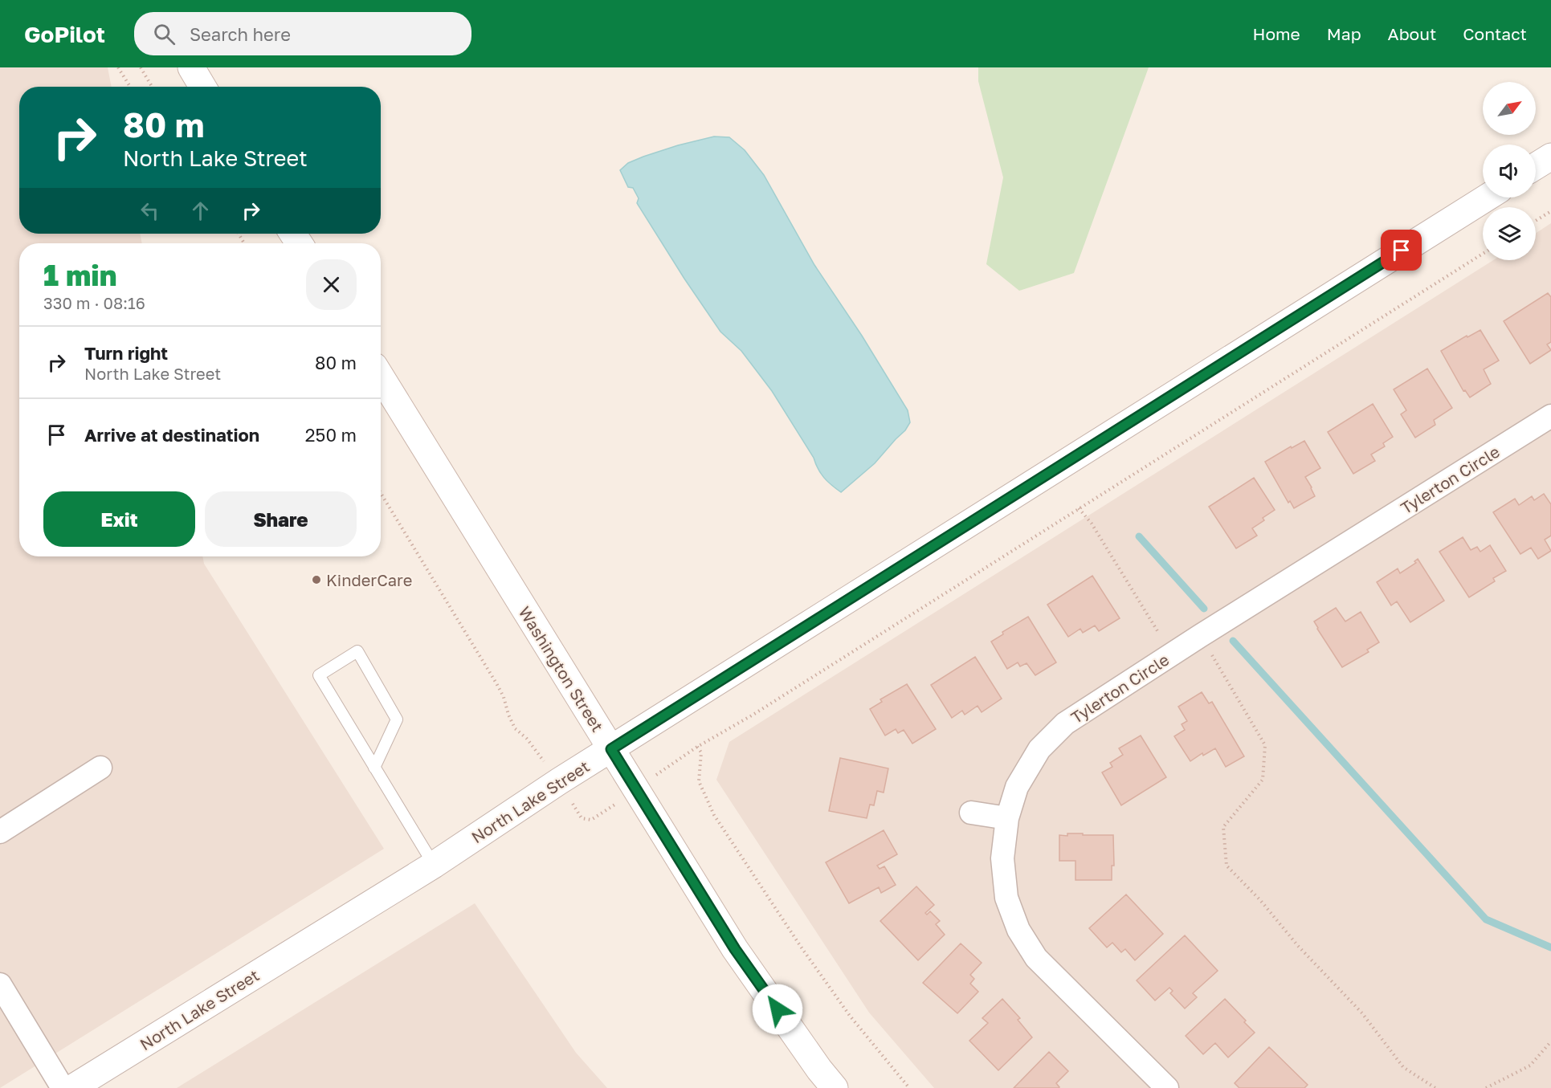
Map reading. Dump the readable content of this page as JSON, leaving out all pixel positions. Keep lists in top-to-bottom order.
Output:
{
  "streets": {
    "street": ["Tylerton Circle", "Washington Street", "North Lake Street"]
  },
  "crossings": [
    ["Washington Street", "North Lake Street"]
  ],
  "places": ["KinderCare"],
  "north": "top right",
  "page": {
    "header": "GoPilot",
    "search": "Search here",
    "nav": [
      "Home",
      "Map",
      "About",
      "Contact"
    ],
    "turn": ["80 m", "North Lake Street"],
    "heading": ["1 min", "330 m · 08:16"],
    "list": [
      {
        "name": "Turn right",
        "note": "North Lake Street",
        "value": "80 m"
      },
      {
        "name": "Arrive at destination",
        "value": "250 m"
      }
    ],
    "buttons": ["Exit", "Share"]
  }
}
